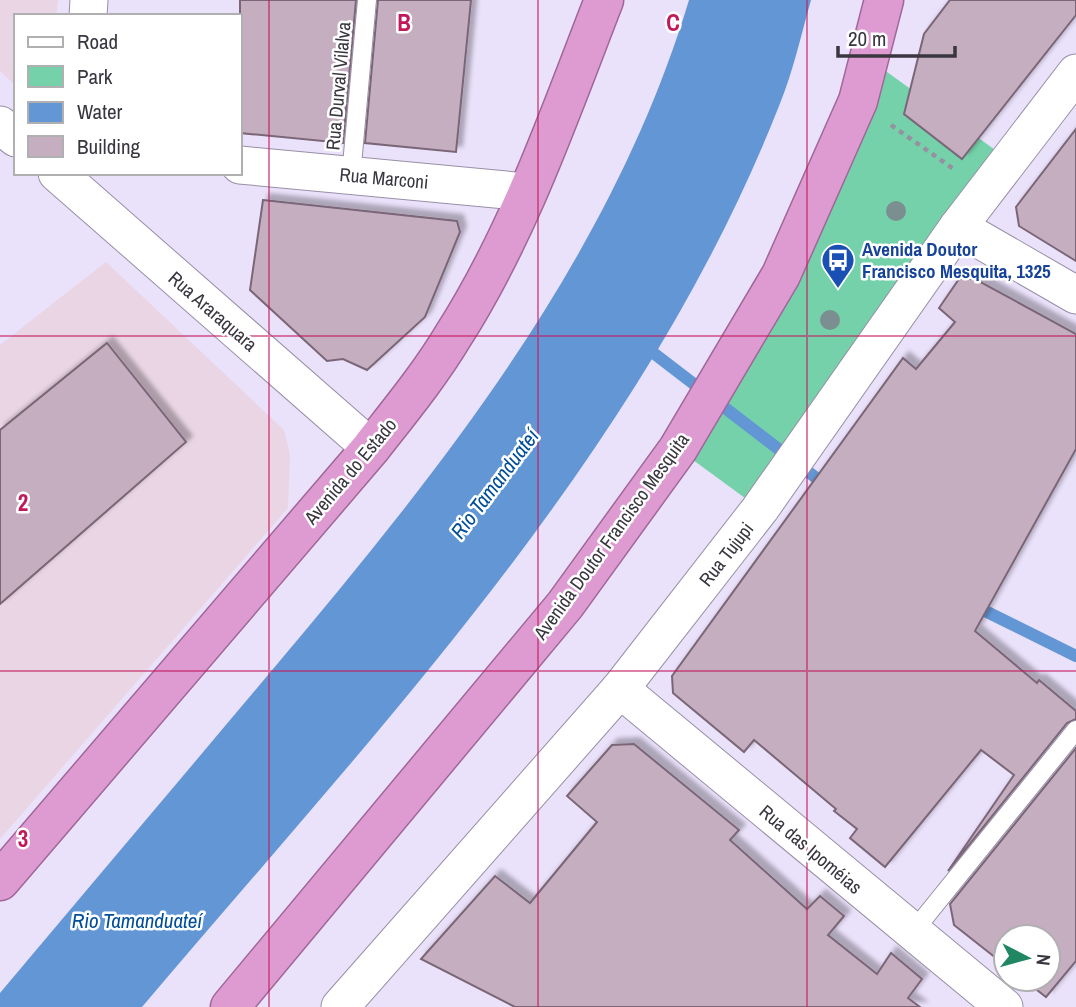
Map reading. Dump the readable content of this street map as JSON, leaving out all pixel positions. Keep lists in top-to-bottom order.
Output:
{
  "streets": {
    "highway": ["Avenida do Estado", "Avenida Doutor Francisco Mesquita"],
    "street": [
      "Rua Marconi",
      "Rua Araraquara",
      "Rua Tujupi",
      "Rua das Ipoméias"
    ],
    "lane": ["Rua Durval Vilalva"]
  },
  "crossings": [
    ["Rua Durval Vilalva", "Rua Marconi"],
    ["Rua Marconi", "Avenida do Estado"],
    ["Rua Araraquara", "Avenida do Estado"],
    ["Rua Tujupi", "Rua das Ipoméias"]
  ],
  "water": ["Rio Tamanduateí"],
  "places": {
    "bus stop": ["Avenida Doutor Francisco Mesquita, 1325"]
  },
  "legend": [
    "Road",
    "Park",
    "Water",
    "Building"
  ],
  "scale_bar": "20 m",
  "north": "right",
  "grid": {
    "columns": ["B", "C"],
    "rows": ["2", "3"]
  }
}
